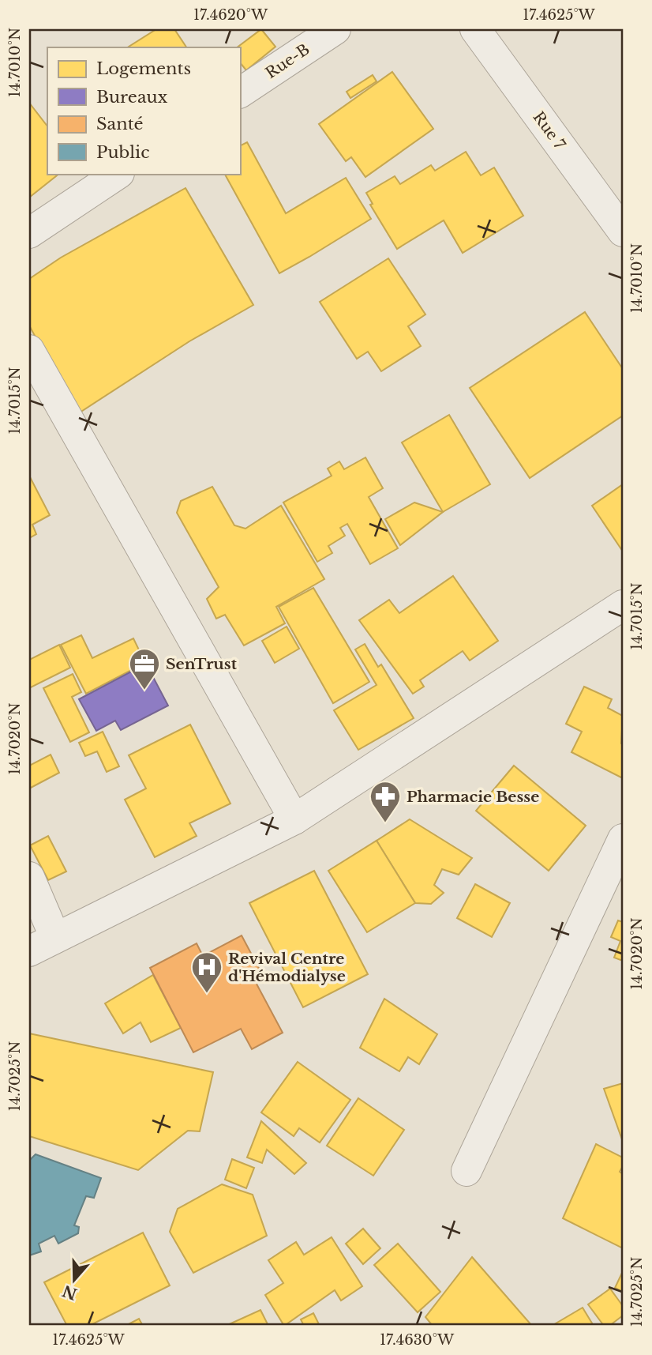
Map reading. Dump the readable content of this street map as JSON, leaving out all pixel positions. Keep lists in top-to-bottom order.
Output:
{
  "streets": {
    "street": ["Rue-B", "Rue 7"]
  },
  "places": {
    "office": ["SenTrust"],
    "pharmacy": ["Pharmacie Besse"],
    "hospital": ["Revival Centre d'Hémodialyse"]
  },
  "legend": [
    "Logements",
    "Bureaux",
    "Santé",
    "Public"
  ],
  "north": "bottom",
  "coordinates": [
    "17.4620°W",
    "17.4625°W",
    "14.7010°N",
    "14.7015°N",
    "14.7020°N",
    "14.7025°N",
    "17.4630°W"
  ]
}
